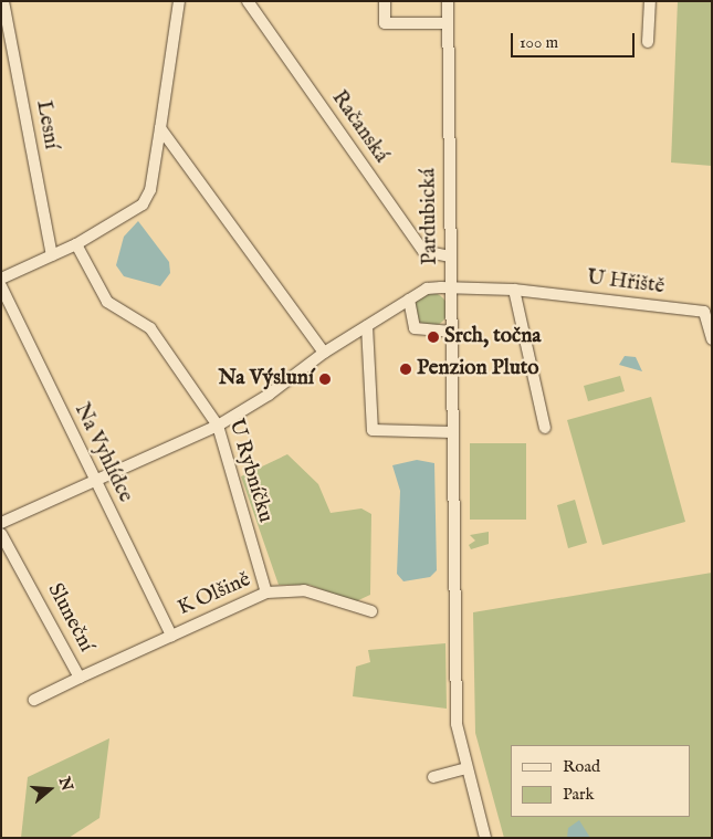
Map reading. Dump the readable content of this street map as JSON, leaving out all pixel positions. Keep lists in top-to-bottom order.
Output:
{
  "streets": {
    "street": [
      "Lesní",
      "Račanská",
      "Pardubická",
      "U Hřiště",
      "Na Vyhlídce",
      "U Rybníčku",
      "K Olšině",
      "Sluneční"
    ]
  },
  "crossings": [
    ["Račanská", "Pardubická"],
    ["Pardubická", "U Hřiště"],
    ["Na Vyhlídce", "K Olšině"],
    ["U Rybníčku", "K Olšině"],
    ["K Olšině", "Sluneční"]
  ],
  "places": ["Srch, točna", "Penzion Pluto", "Na Výsluní"],
  "legend": ["Road", "Park"],
  "scale_bar": "100 m",
  "north": "right"
}
